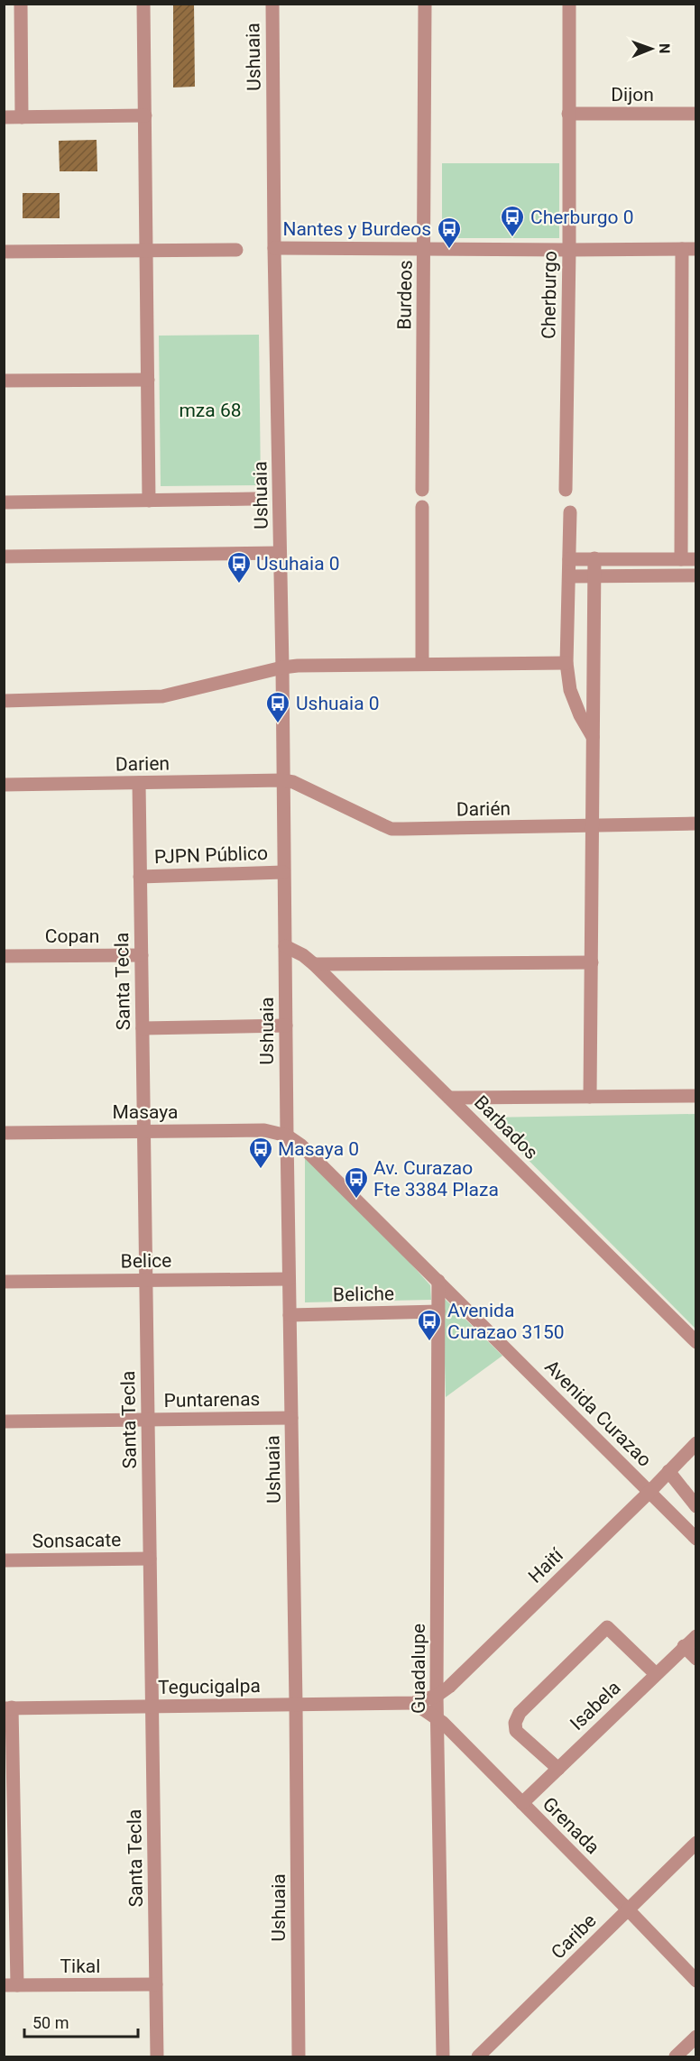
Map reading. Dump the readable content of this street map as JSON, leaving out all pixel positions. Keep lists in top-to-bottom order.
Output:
{
  "streets": {
    "street": [
      "Ushuaia",
      "Dijon",
      "Burdeos",
      "Cherburgo",
      "Darien",
      "Darién",
      "PJPN Público",
      "Copan",
      "Santa Tecla",
      "Masaya",
      "Barbados",
      "Belice",
      "Beliche",
      "Puntarenas",
      "Avenida Curazao",
      "Sonsacate",
      "Haití",
      "Guadalupe",
      "Tegucigalpa",
      "Isabela",
      "Grenada",
      "Caribe",
      "Tikal"
    ]
  },
  "crossings": [
    ["Ushuaia", "Darien"],
    ["Ushuaia", "Darién"],
    ["Ushuaia", "PJPN Público"],
    ["Ushuaia", "Masaya"],
    ["Ushuaia", "Barbados"],
    ["Ushuaia", "Belice"],
    ["Ushuaia", "Beliche"],
    ["Ushuaia", "Puntarenas"],
    ["Ushuaia", "Avenida Curazao"],
    ["Ushuaia", "Tegucigalpa"],
    ["Dijon", "Cherburgo"],
    ["Darien", "Darién"],
    ["Darien", "Santa Tecla"],
    ["PJPN Público", "Santa Tecla"],
    ["Copan", "Santa Tecla"],
    ["Santa Tecla", "Masaya"],
    ["Santa Tecla", "Belice"],
    ["Santa Tecla", "Puntarenas"],
    ["Santa Tecla", "Sonsacate"],
    ["Santa Tecla", "Tegucigalpa"],
    ["Santa Tecla", "Tikal"],
    ["Masaya", "Avenida Curazao"],
    ["Beliche", "Guadalupe"],
    ["Avenida Curazao", "Haití"],
    ["Avenida Curazao", "Guadalupe"],
    ["Haití", "Guadalupe"],
    ["Haití", "Tegucigalpa"],
    ["Haití", "Grenada"],
    ["Guadalupe", "Grenada"],
    ["Tegucigalpa", "Grenada"],
    ["Isabela", "Grenada"],
    ["Grenada", "Caribe"]
  ],
  "parks": ["mza 68"],
  "places": {
    "bus stop": [
      "Cherburgo 0",
      "Nantes y Burdeos",
      "Usuhaia 0",
      "Ushuaia 0",
      "Masaya 0",
      "Av. Curazao Fte 3384 Plaza",
      "Avenida Curazao 3150"
    ]
  },
  "scale_bar": "50 m",
  "north": "right"
}
